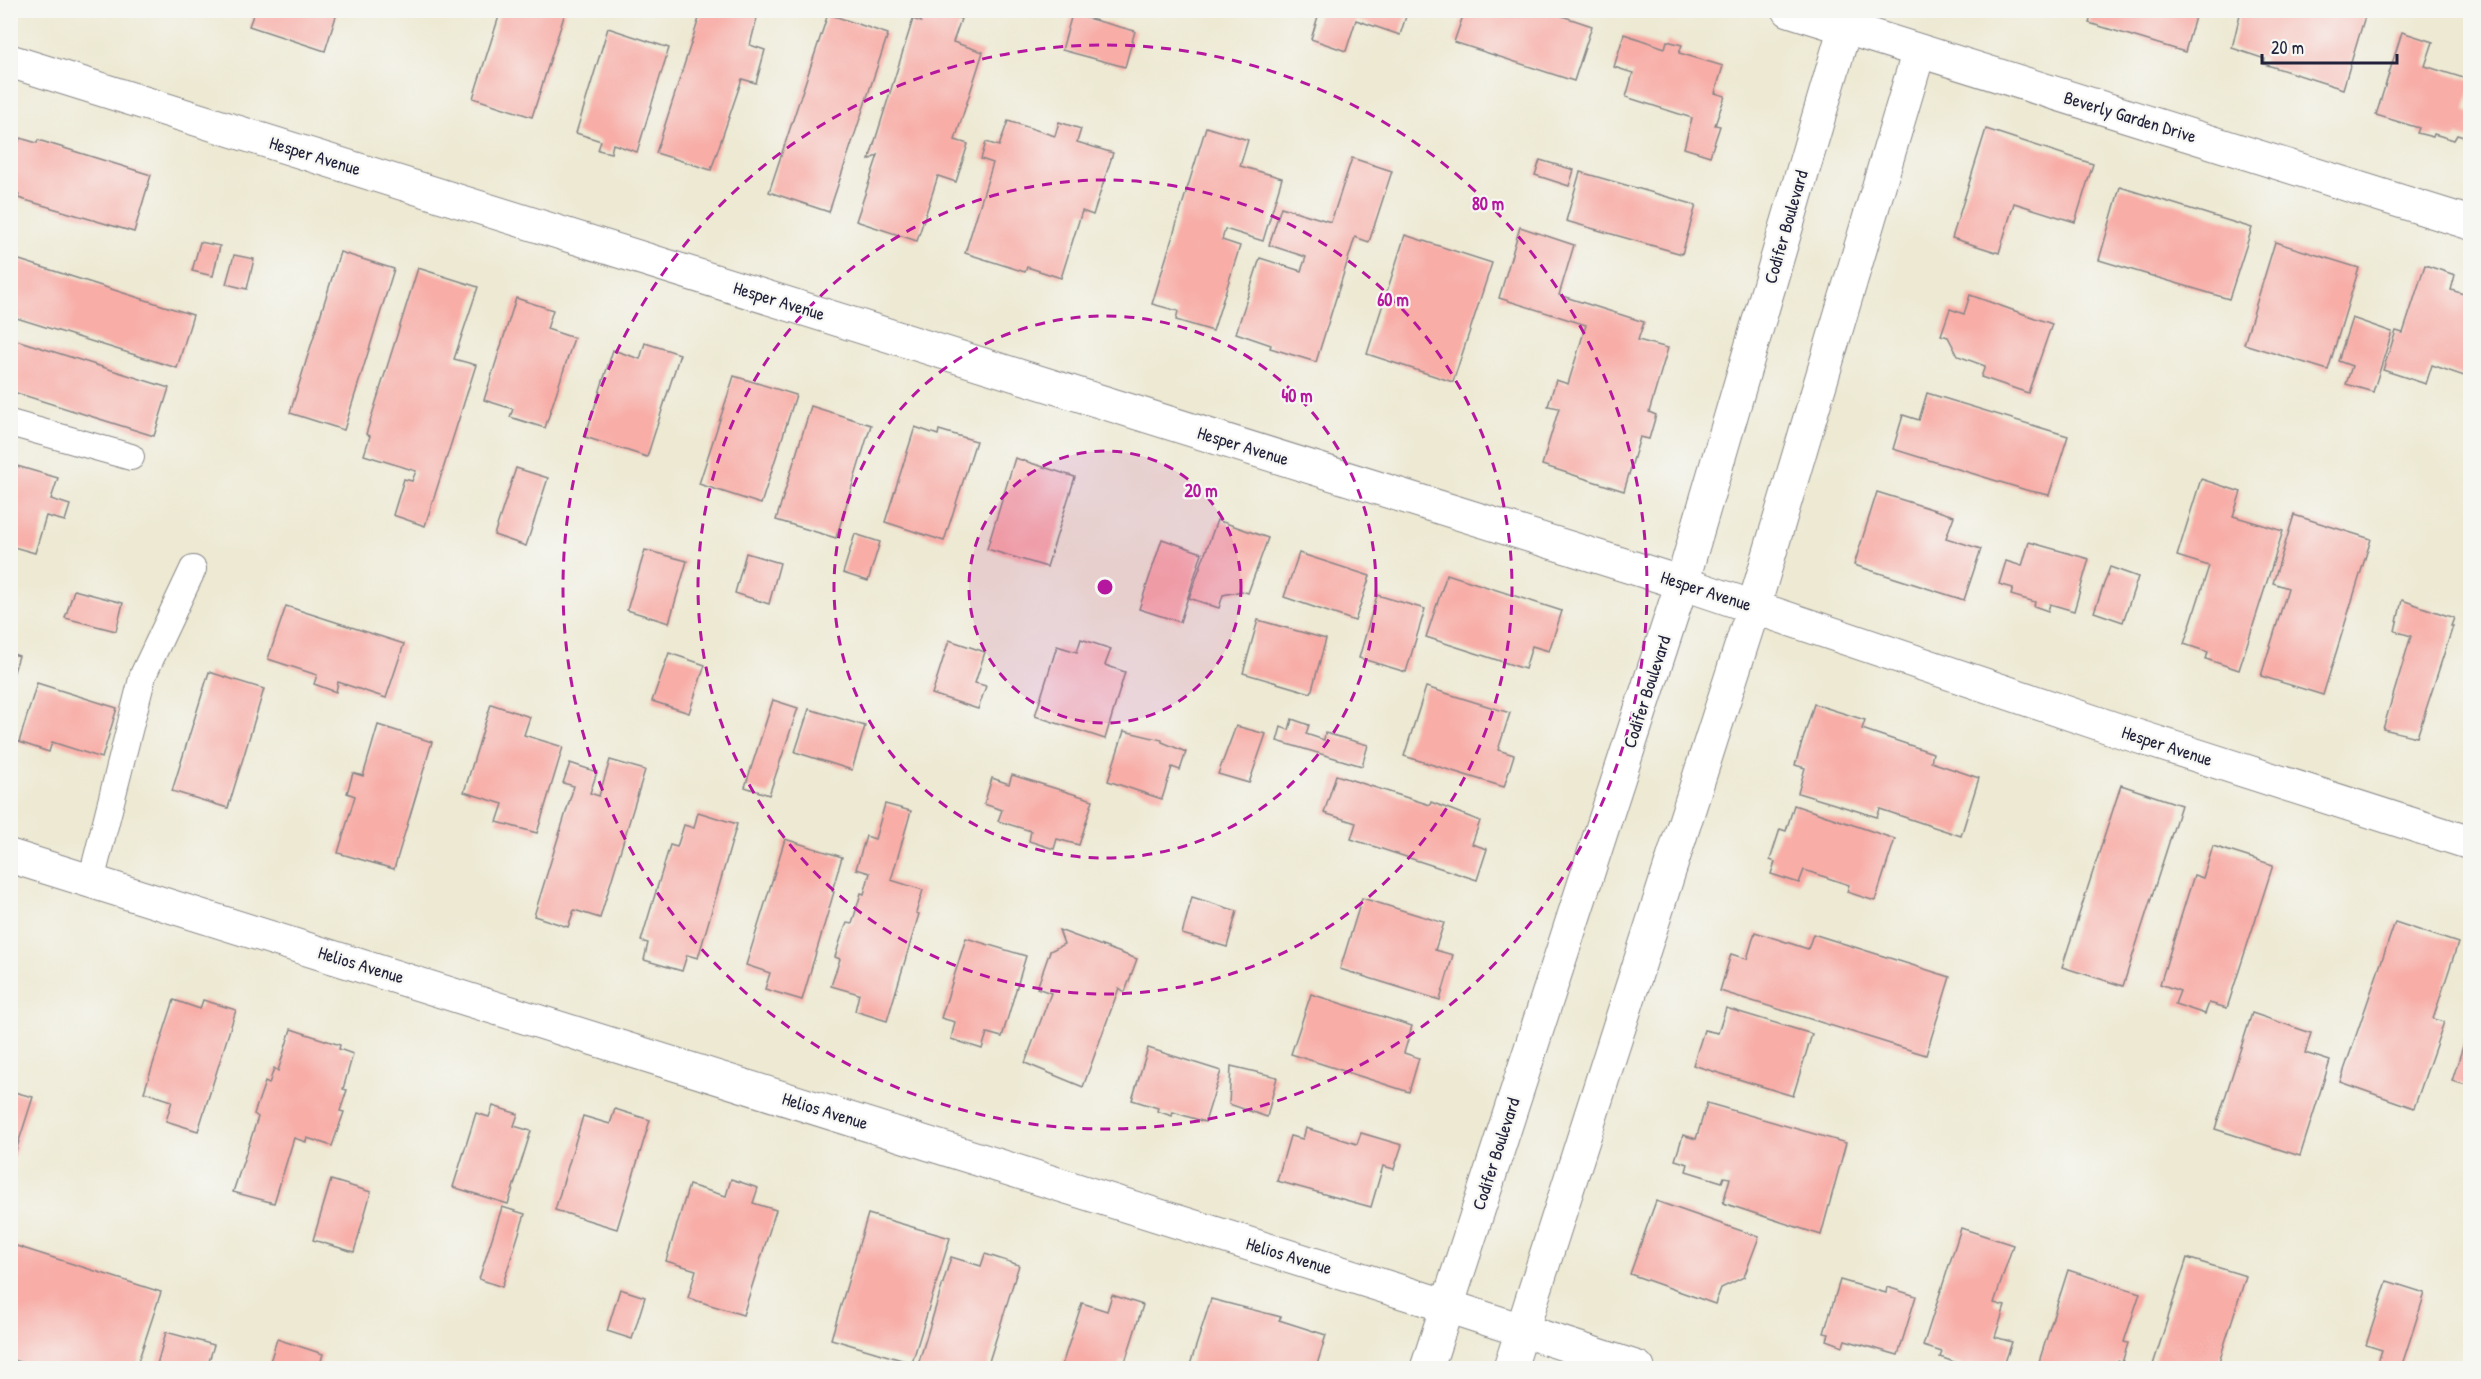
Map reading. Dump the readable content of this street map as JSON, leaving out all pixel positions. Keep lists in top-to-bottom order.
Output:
{
  "streets": {
    "street": [
      "Beverly Garden Drive",
      "Hesper Avenue",
      "Codifer Boulevard",
      "Helios Avenue"
    ]
  },
  "crossings": [
    ["Beverly Garden Drive", "Codifer Boulevard"],
    ["Hesper Avenue", "Codifer Boulevard"],
    ["Codifer Boulevard", "Helios Avenue"]
  ],
  "scale_bar": "20 m",
  "rings": [
    "80 m",
    "60 m",
    "40 m",
    "20 m"
  ]
}
